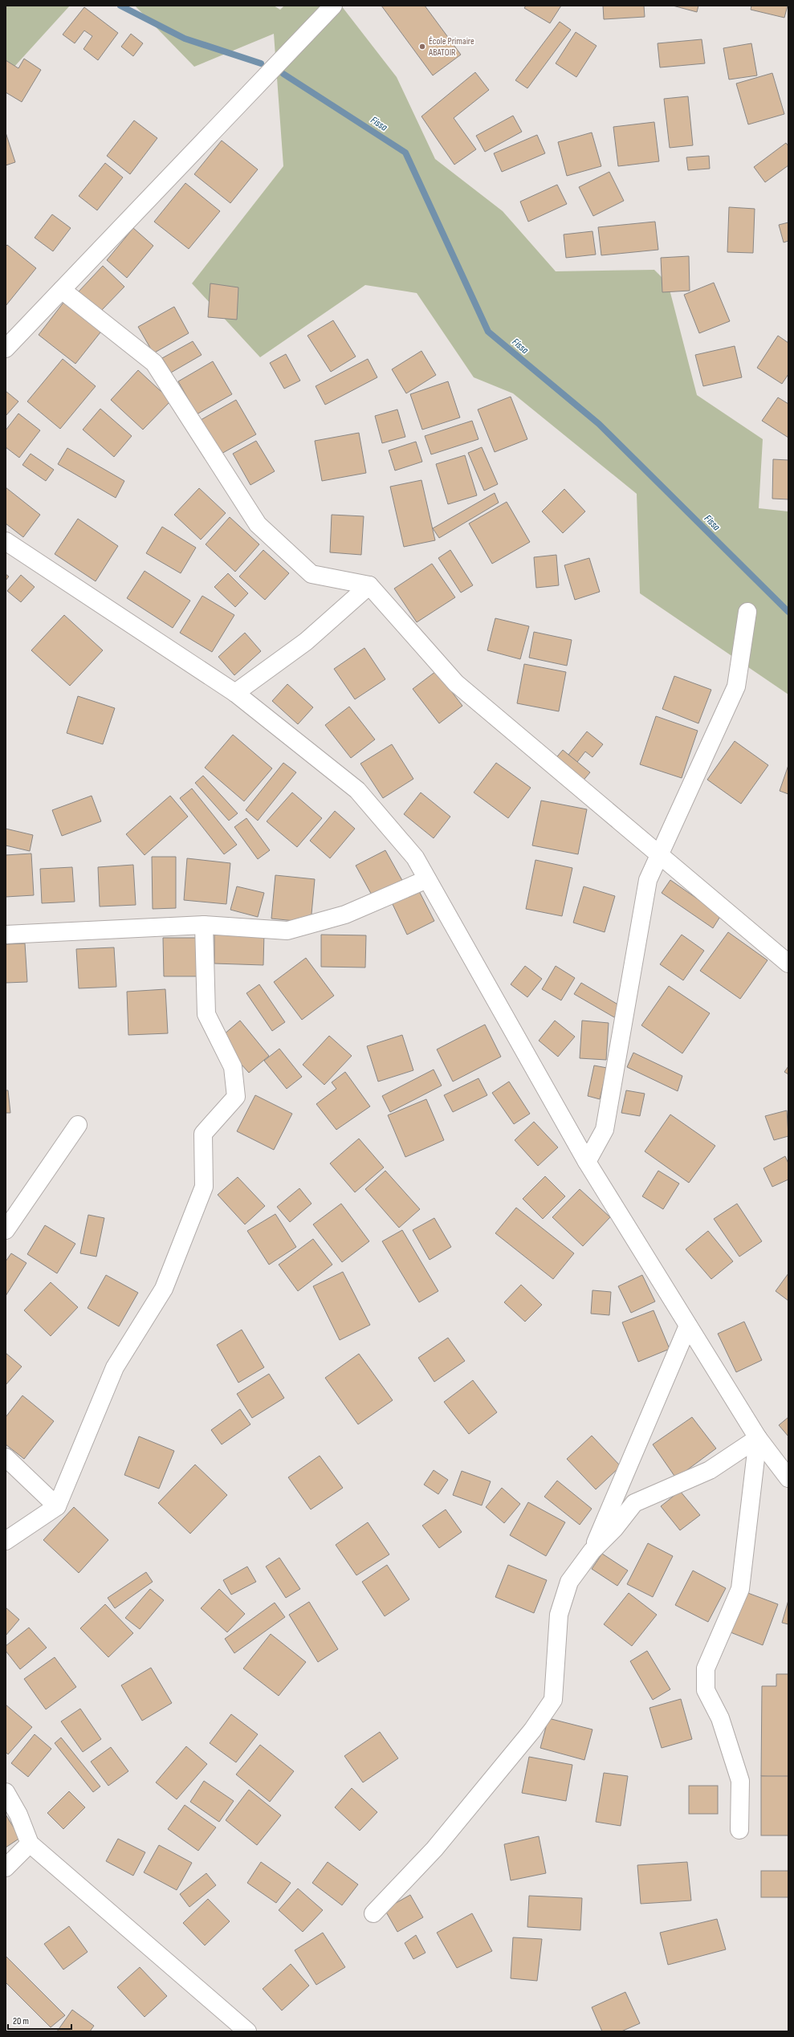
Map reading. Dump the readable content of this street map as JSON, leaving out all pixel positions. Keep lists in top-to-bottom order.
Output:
{
  "water": ["Fissa"],
  "places": ["École Primaire ABATOIR"],
  "scale_bar": "20 m"
}
